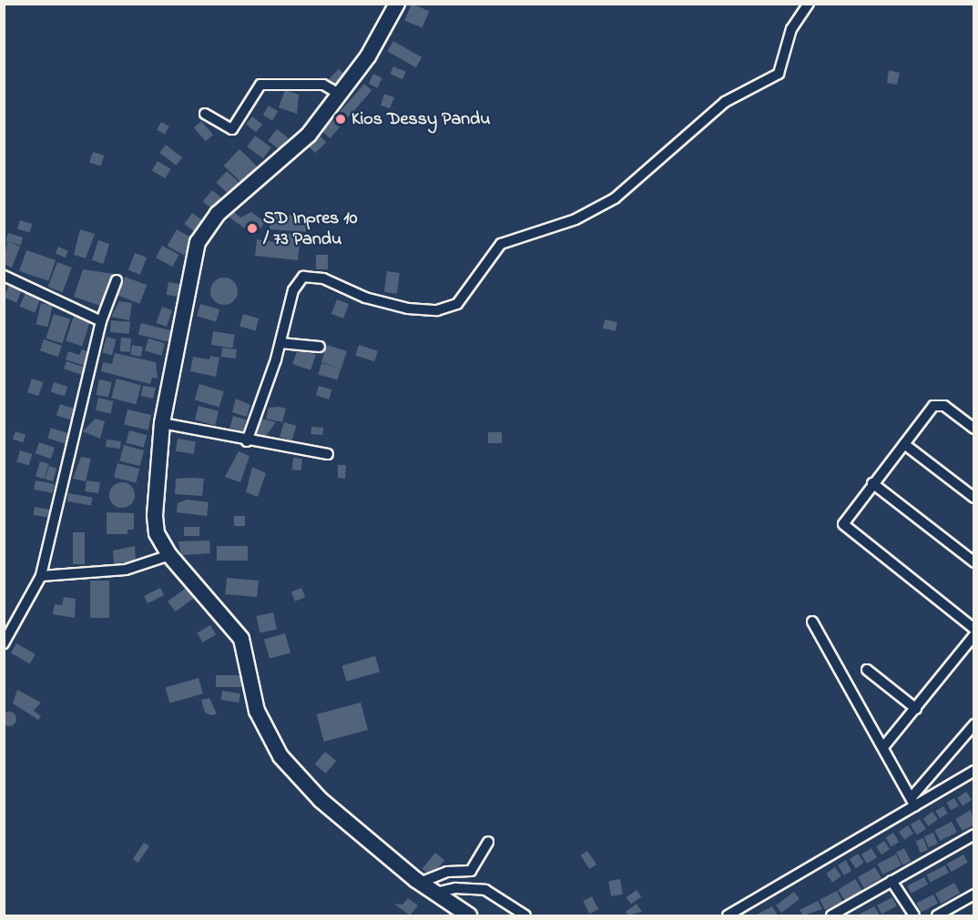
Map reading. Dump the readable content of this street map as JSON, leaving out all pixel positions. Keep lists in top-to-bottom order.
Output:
{
  "places": ["Kios Dessy Pandu", "SD Inpres 10 / 73 Pandu"]
}
